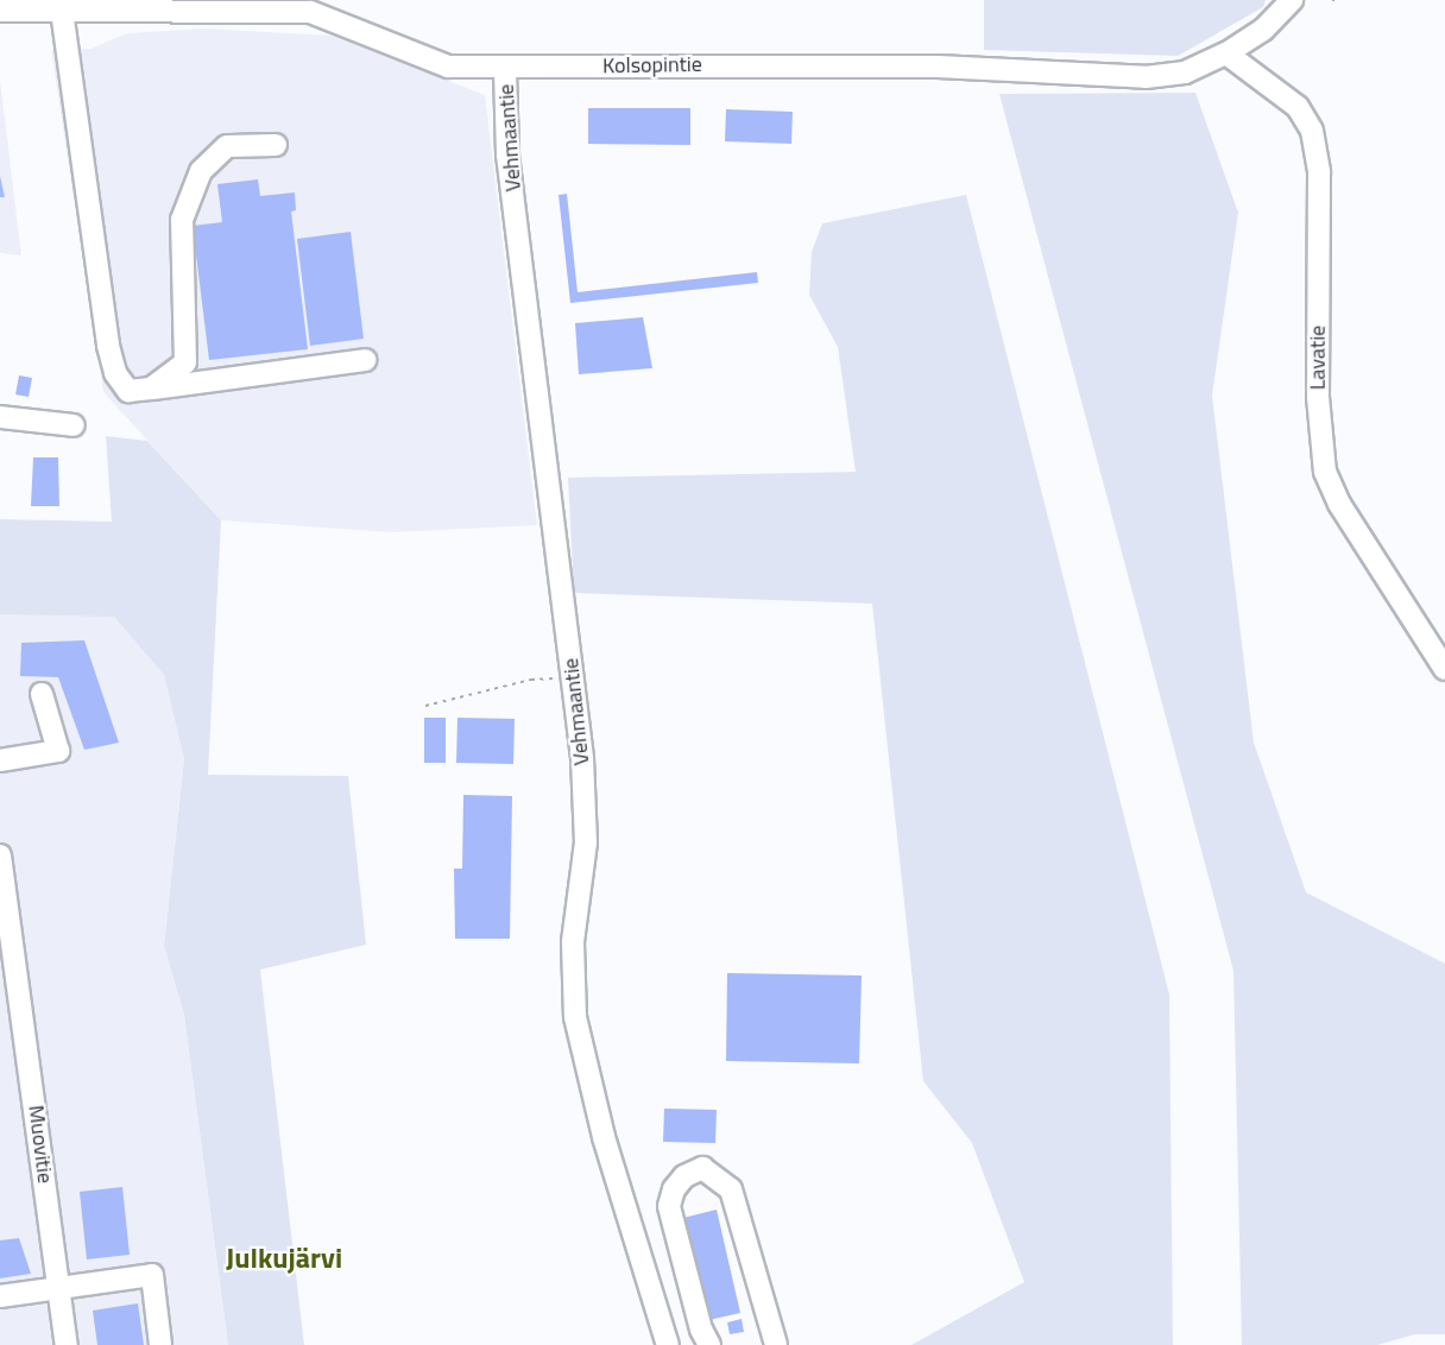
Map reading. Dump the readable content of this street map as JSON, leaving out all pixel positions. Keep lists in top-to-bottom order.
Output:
{
  "streets": {
    "street": [
      "Kolsopintie",
      "Vehmaantie",
      "Lavatie",
      "Muovitie"
    ]
  },
  "crossings": [
    ["Kolsopintie", "Vehmaantie"],
    ["Kolsopintie", "Lavatie"]
  ],
  "districts": ["Julkujärvi"]
}
